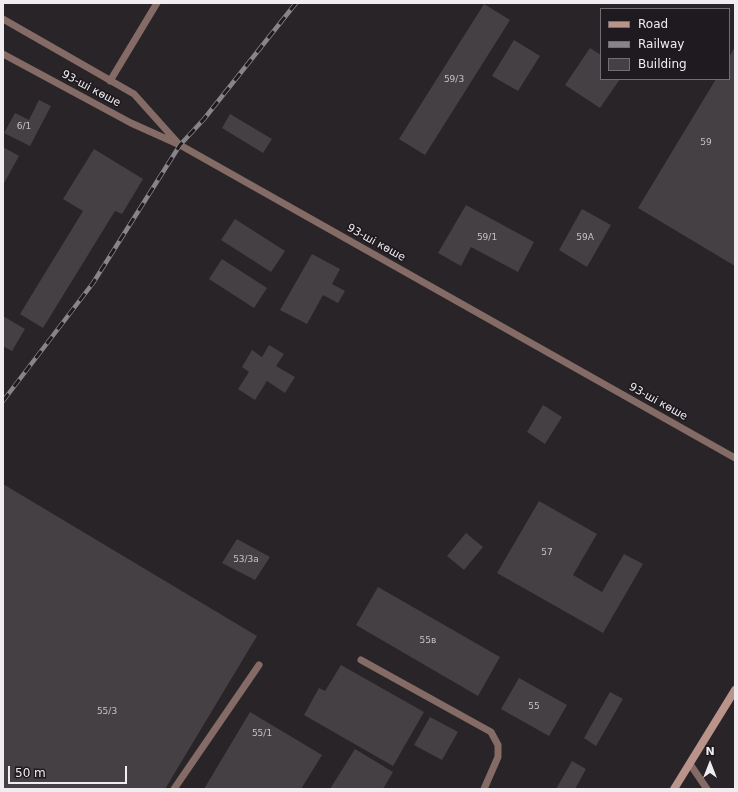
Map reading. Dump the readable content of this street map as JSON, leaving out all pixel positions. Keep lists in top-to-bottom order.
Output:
{
  "streets": {
    "lane": ["93-ші көше"]
  },
  "house_numbers": [
    "59/3",
    "6/1",
    "59",
    "59/1",
    "59А",
    "57",
    "53/3а",
    "55в",
    "55",
    "55/3",
    "55/1"
  ],
  "legend": ["Road", "Railway", "Building"],
  "scale_bar": "50 m",
  "north": "top"
}
